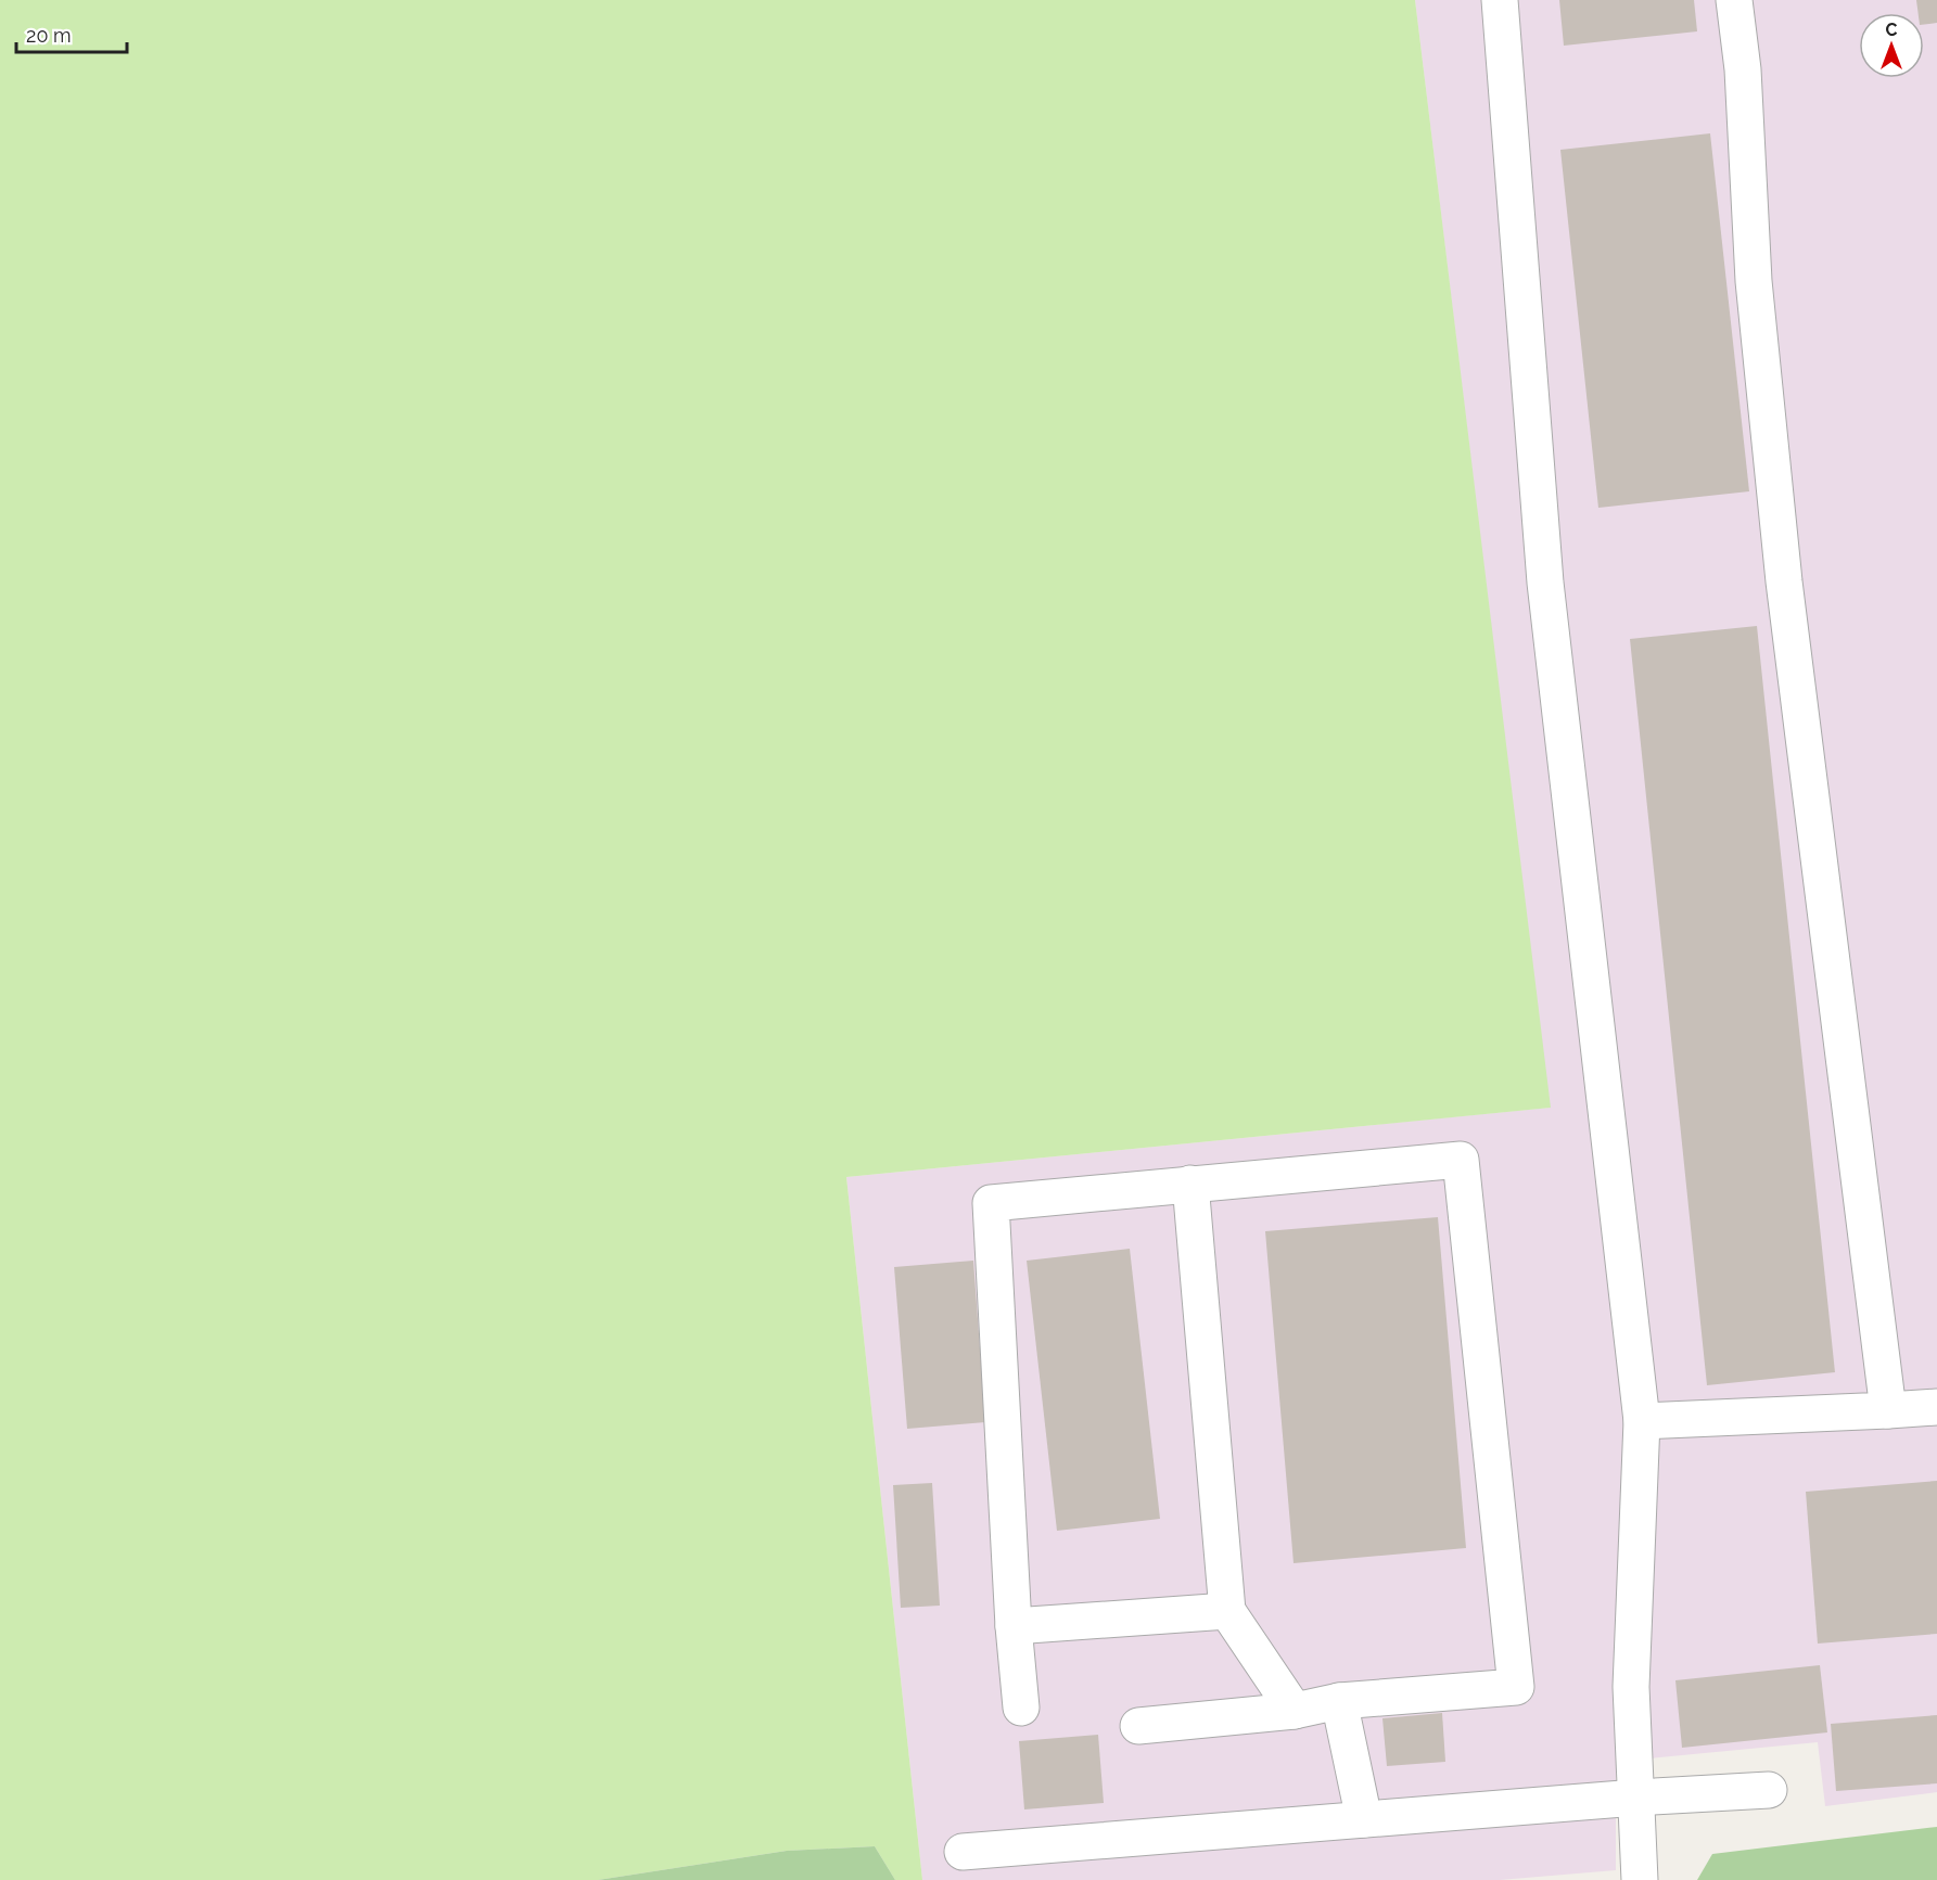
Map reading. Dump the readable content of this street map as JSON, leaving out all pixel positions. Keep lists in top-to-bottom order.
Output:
{
  "scale_bar": "20 m",
  "north": "top"
}
